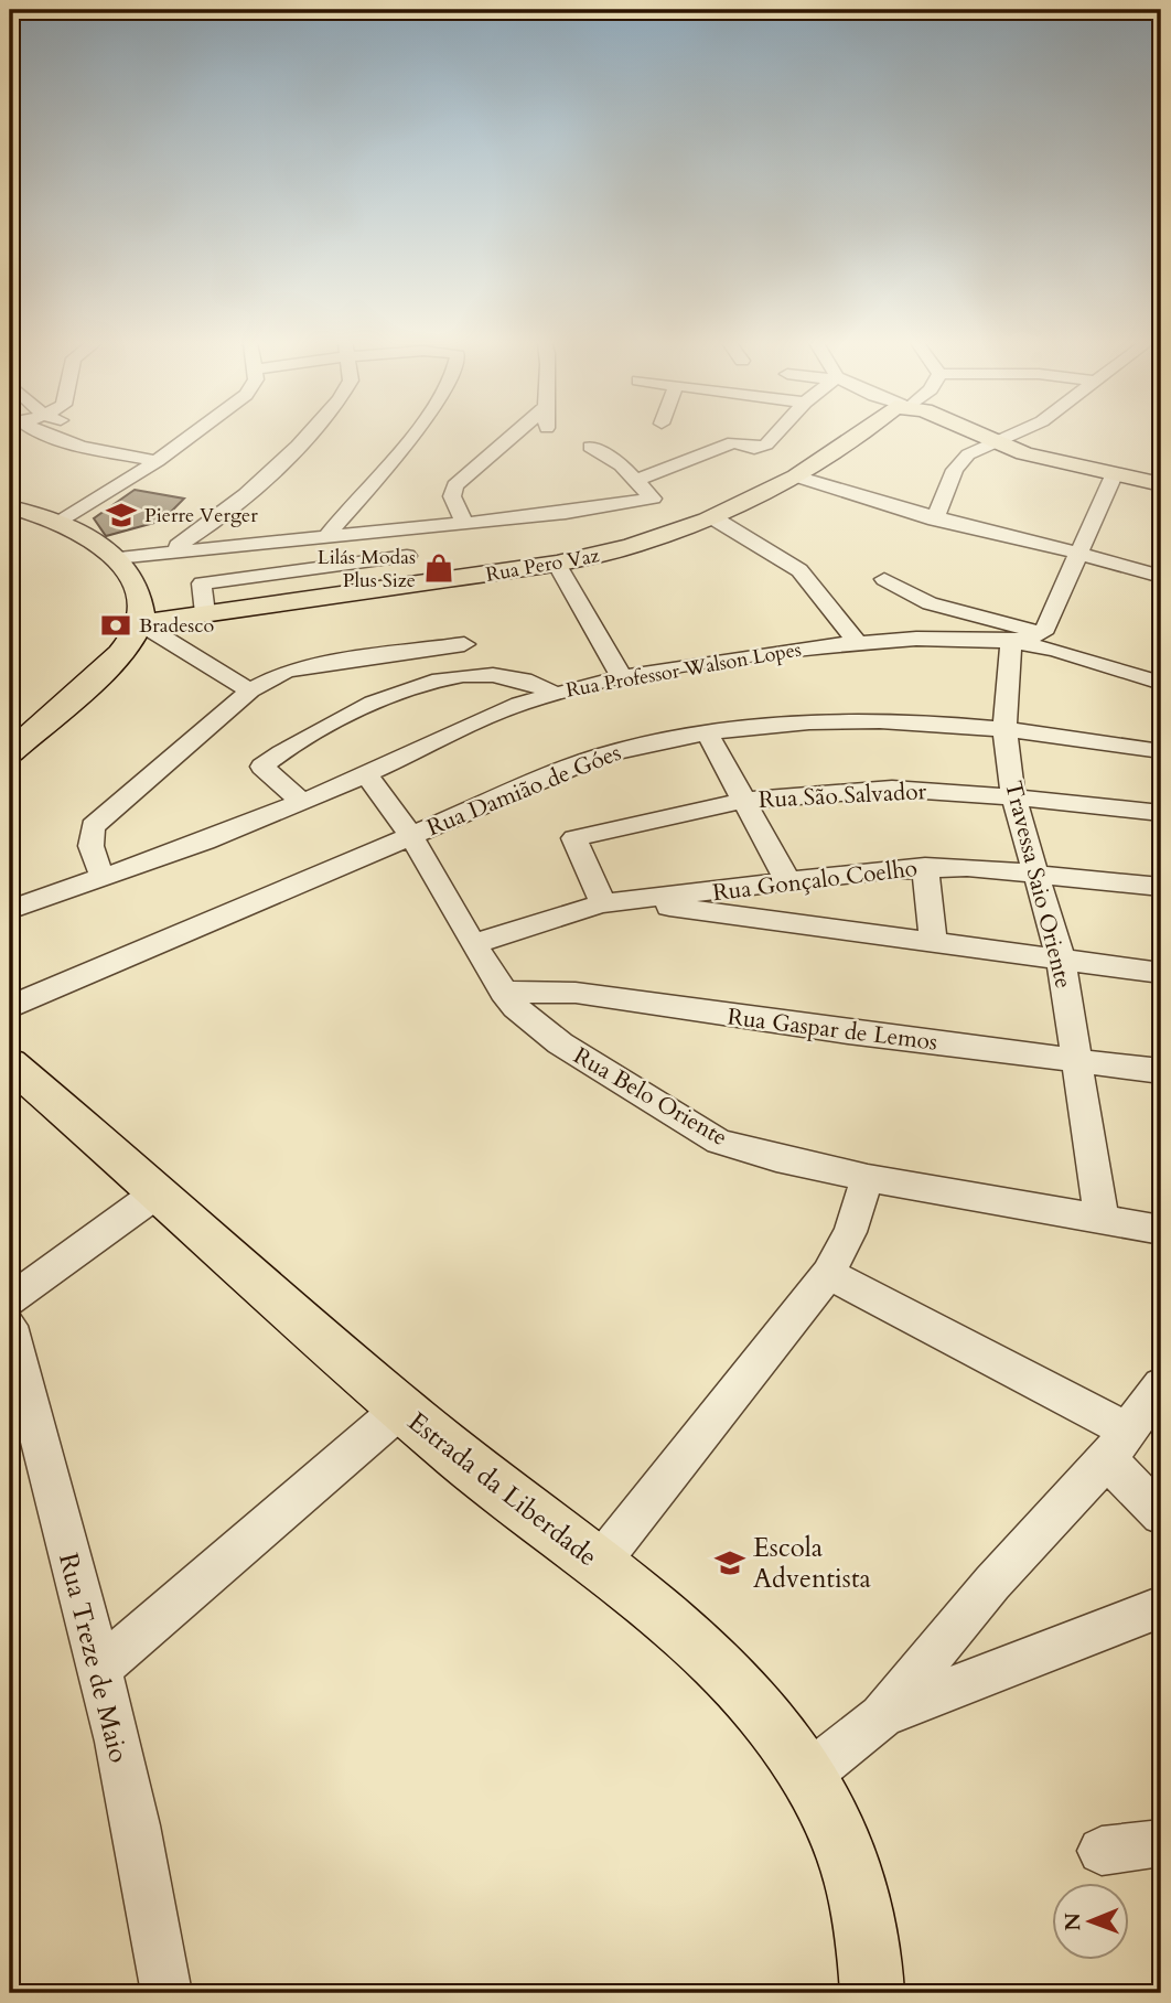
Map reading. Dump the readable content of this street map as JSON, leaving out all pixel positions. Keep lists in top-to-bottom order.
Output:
{
  "streets": {
    "main road": ["Rua Pero Vaz", "Estrada da Liberdade"],
    "street": [
      "Rua Professor Walson Lopes",
      "Rua Damião de Góes",
      "Rua São Salvador",
      "Rua Gonçalo Coelho",
      "Travessa Saio Oriente",
      "Rua Gaspar de Lemos",
      "Rua Belo Oriente",
      "Rua Treze de Maio"
    ]
  },
  "crossings": [
    ["Rua Professor Walson Lopes", "Travessa Saio Oriente"],
    ["Rua Professor Walson Lopes", "Rua Belo Oriente"],
    ["Rua Damião de Góes", "Travessa Saio Oriente"],
    ["Rua Damião de Góes", "Rua Belo Oriente"],
    ["Rua São Salvador", "Rua Gonçalo Coelho"],
    ["Rua São Salvador", "Travessa Saio Oriente"],
    ["Rua Gonçalo Coelho", "Travessa Saio Oriente"],
    ["Rua Gonçalo Coelho", "Rua Belo Oriente"],
    ["Travessa Saio Oriente", "Rua Gaspar de Lemos"],
    ["Travessa Saio Oriente", "Rua Belo Oriente"],
    ["Rua Gaspar de Lemos", "Rua Belo Oriente"]
  ],
  "places": {
    "school or university": ["Pierre Verger", "Escola Adventista"],
    "shop": ["Lilás Modas Plus Size"],
    "bank": ["Bradesco"]
  },
  "north": "left"
}
